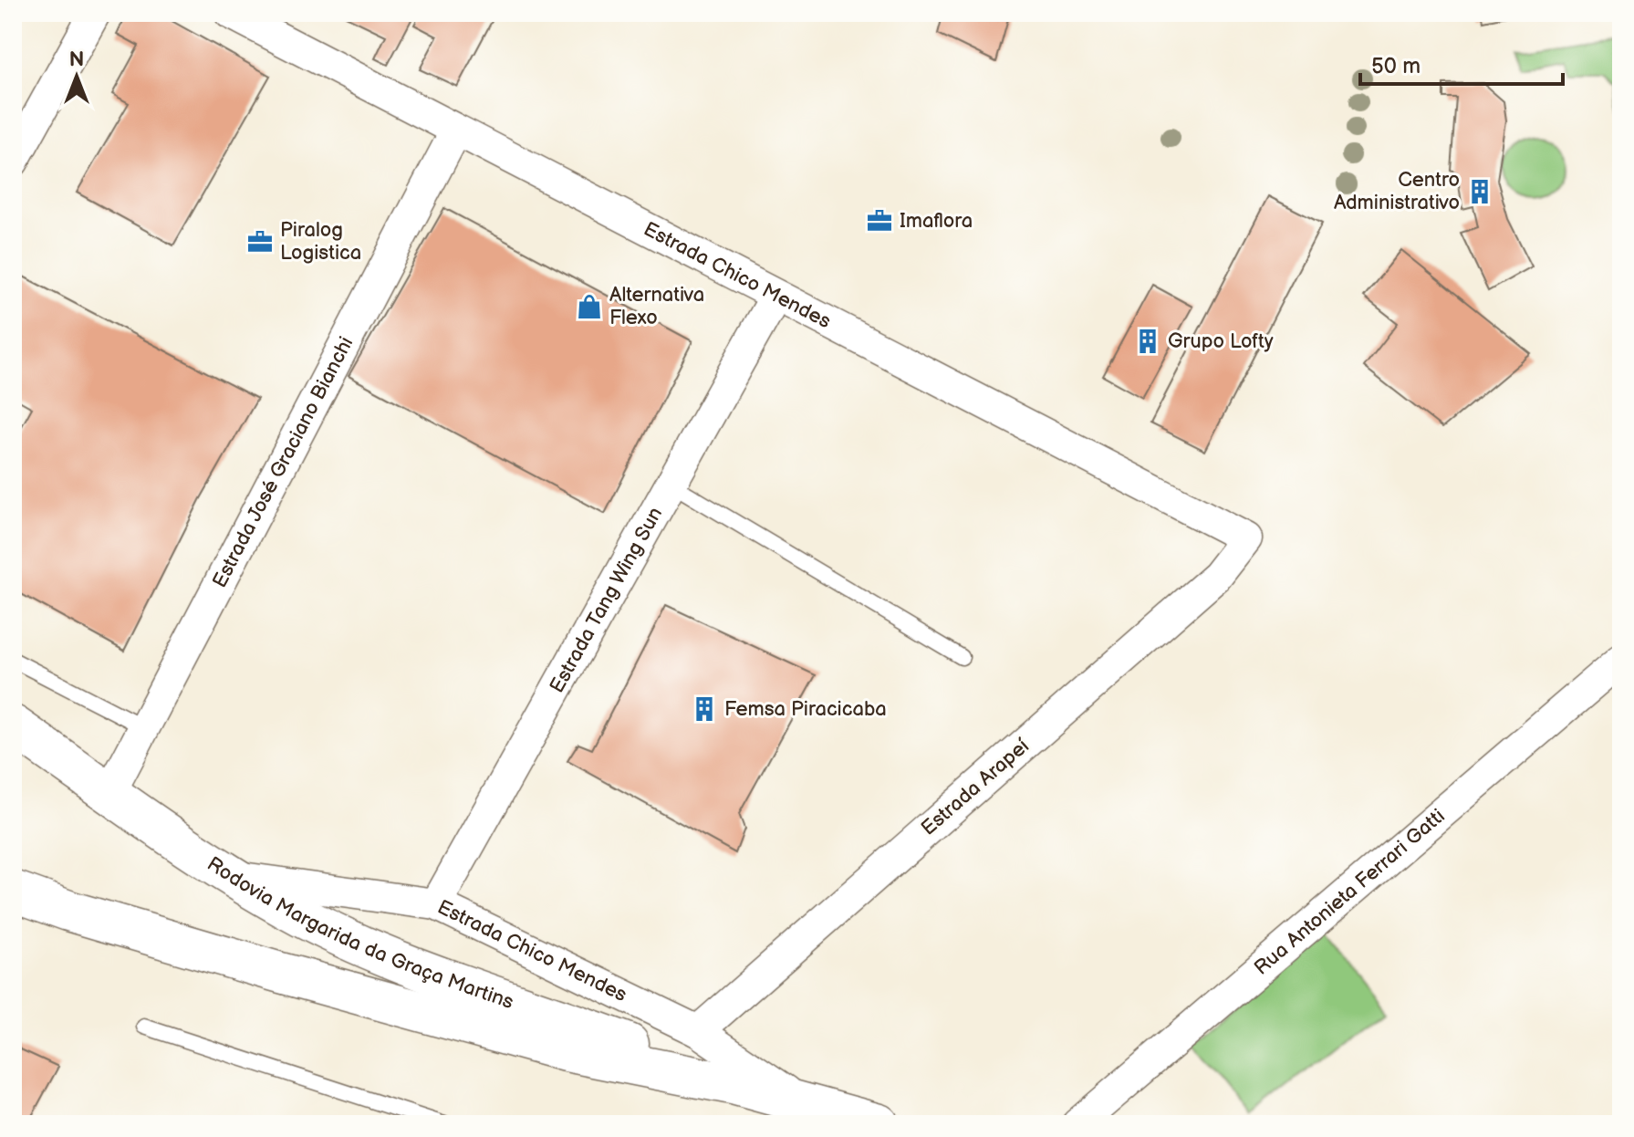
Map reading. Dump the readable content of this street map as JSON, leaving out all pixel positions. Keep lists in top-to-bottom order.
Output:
{
  "streets": {
    "main road": ["Rodovia Margarida da Graça Martins"],
    "street": [
      "Estrada Chico Mendes",
      "Estrada José Graciano Bianchi",
      "Estrada Tang Wing Sun",
      "Estrada Arapeí",
      "Rua Antonieta Ferrari Gatti"
    ]
  },
  "crossings": [
    ["Estrada Chico Mendes", "Estrada José Graciano Bianchi"],
    ["Estrada Chico Mendes", "Estrada Tang Wing Sun"],
    ["Estrada Chico Mendes", "Estrada Arapeí"],
    ["Estrada Chico Mendes", "Rodovia Margarida da Graça Martins"],
    ["Estrada José Graciano Bianchi", "Rodovia Margarida da Graça Martins"]
  ],
  "places": {
    "building": ["Centro Administrativo", "Grupo Lofty", "Femsa Piracicaba"],
    "office": ["Imaflora", "Piralog Logistica"],
    "shop": ["Alternativa Flexo"]
  },
  "scale_bar": "50 m",
  "north": "top"
}
